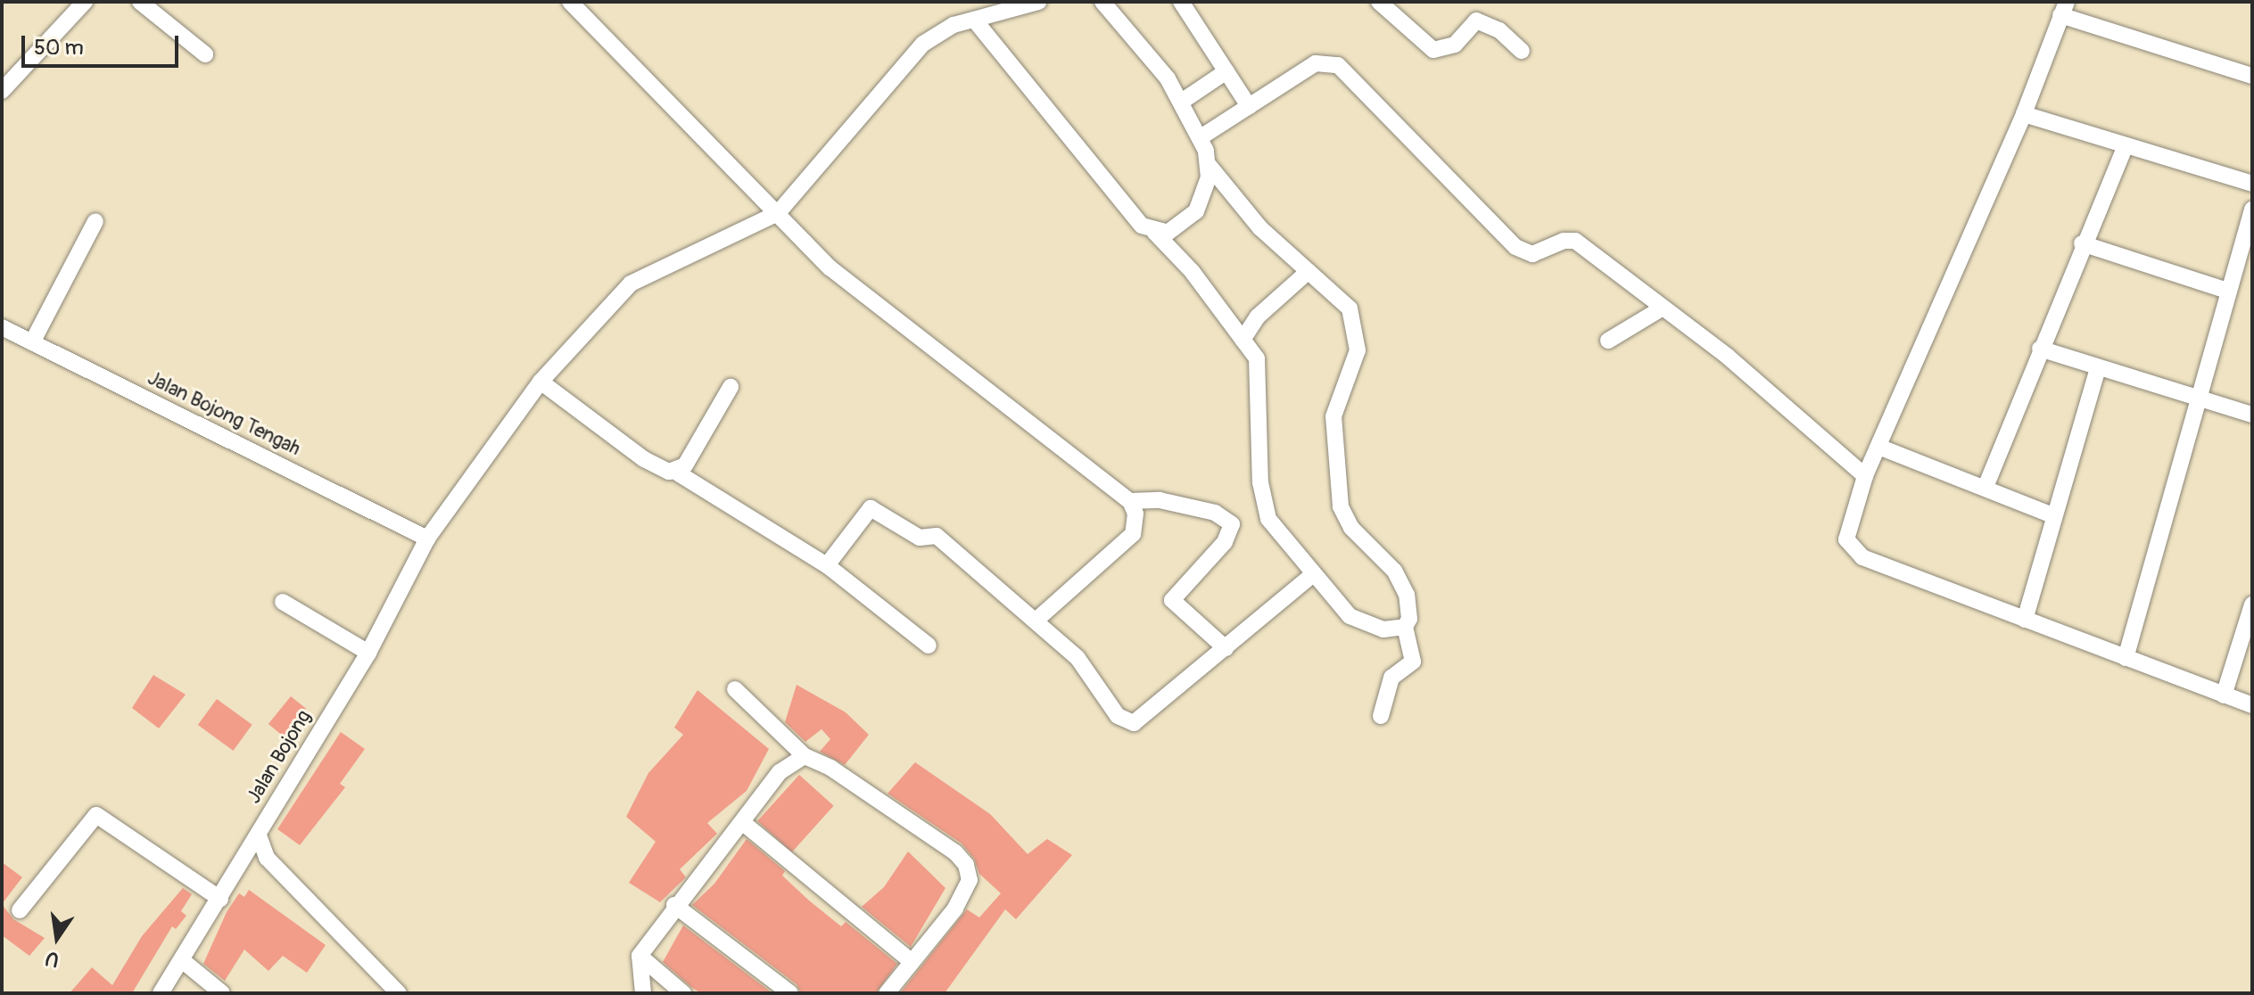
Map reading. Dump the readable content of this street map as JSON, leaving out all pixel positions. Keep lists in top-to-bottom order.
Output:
{
  "streets": {
    "street": ["Jalan Bojong Tengah", "Jalan Bojong"]
  },
  "crossings": [
    ["Jalan Bojong Tengah", "Jalan Bojong"]
  ],
  "scale_bar": "50 m",
  "north": "bottom"
}
